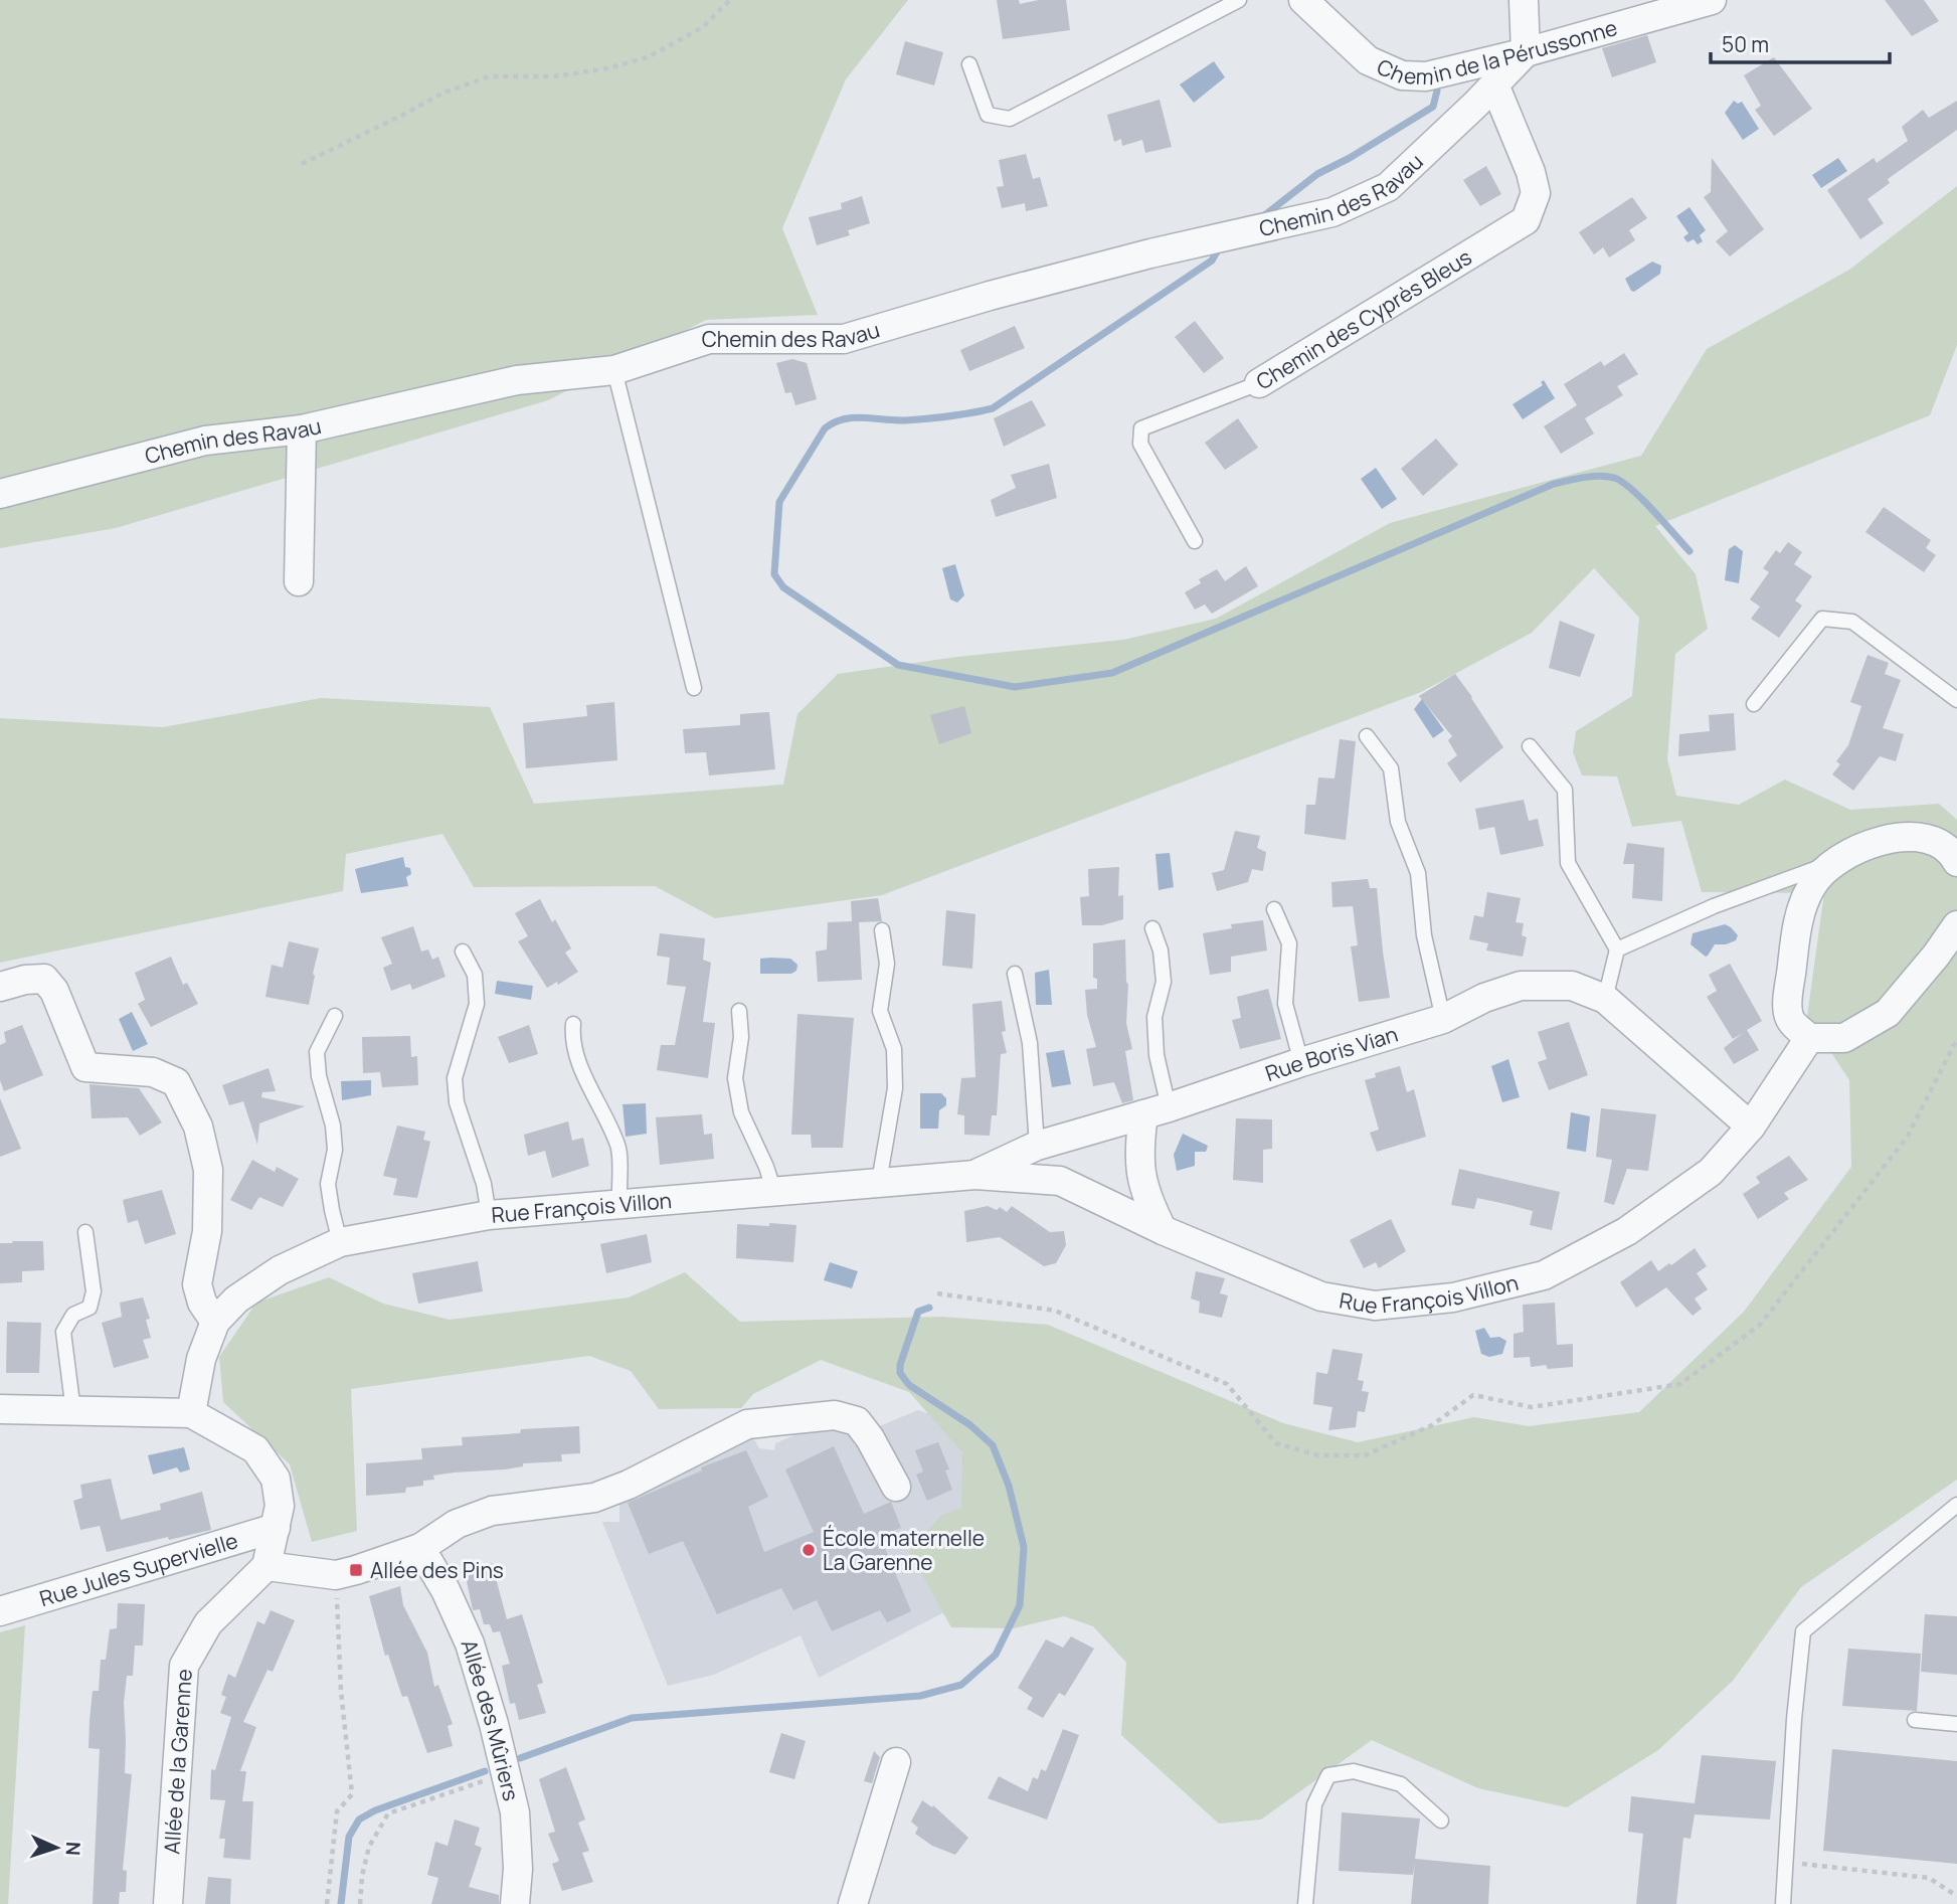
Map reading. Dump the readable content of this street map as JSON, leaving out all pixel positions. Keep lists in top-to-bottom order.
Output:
{
  "streets": {
    "street": [
      "Chemin de la Pérussonne",
      "Chemin des Ravau",
      "Chemin des Cyprès Bleus",
      "Rue Boris Vian",
      "Rue François Villon",
      "Rue Jules Supervielle",
      "Allée des Mûriers",
      "Allée de la Garenne"
    ]
  },
  "crossings": [
    ["Chemin de la Pérussonne", "Chemin des Ravau"],
    ["Chemin des Ravau", "Chemin des Cyprès Bleus"],
    ["Rue Boris Vian", "Rue François Villon"]
  ],
  "places": {
    "other": ["École maternelle La Garenne"],
    "transit": ["Allée des Pins"]
  },
  "scale_bar": "50 m",
  "north": "right"
}
